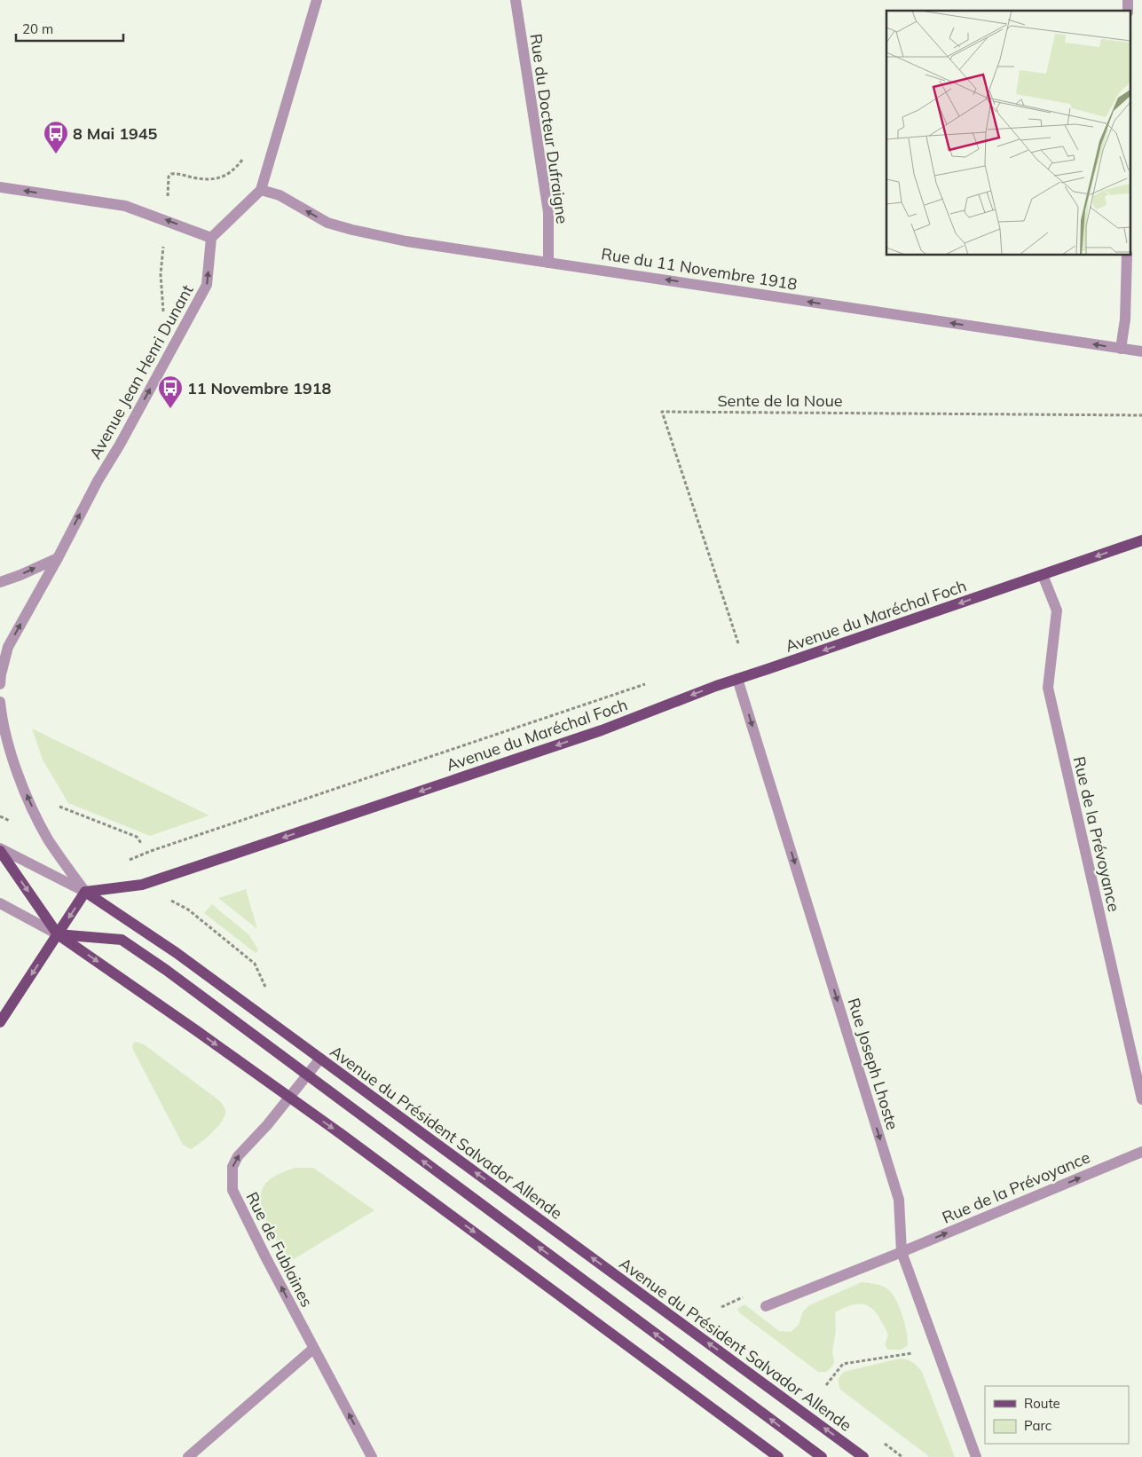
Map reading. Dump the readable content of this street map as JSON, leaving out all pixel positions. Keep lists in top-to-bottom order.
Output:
{
  "streets": {
    "main road": ["Avenue du Maréchal Foch", "Avenue du Président Salvador Allende"],
    "street": [
      "Rue du Docteur Dufraigne",
      "Rue du 11 Novembre 1918",
      "Avenue Jean Henri Dunant",
      "Rue de la Prévoyance",
      "Rue Joseph Lhoste",
      "Rue de Fublaines"
    ],
    "path": ["Sente de la Noue"]
  },
  "crossings": [
    ["Rue du Docteur Dufraigne", "Rue du 11 Novembre 1918"],
    ["Avenue du Maréchal Foch", "Rue de la Prévoyance"],
    ["Avenue du Maréchal Foch", "Rue Joseph Lhoste"],
    ["Avenue du Maréchal Foch", "Avenue du Président Salvador Allende"],
    ["Rue de la Prévoyance", "Rue Joseph Lhoste"],
    ["Avenue du Président Salvador Allende", "Rue de Fublaines"]
  ],
  "one_way": [
    "Rue du 11 Novembre 1918",
    "Avenue Jean Henri Dunant",
    "Avenue du Maréchal Foch",
    "Rue Joseph Lhoste",
    "Avenue du Président Salvador Allende",
    "Rue de Fublaines"
  ],
  "places": {
    "bus stop": ["8 Mai 1945", "11 Novembre 1918"]
  },
  "legend": ["Route", "Parc"],
  "scale_bar": "20 m"
}
